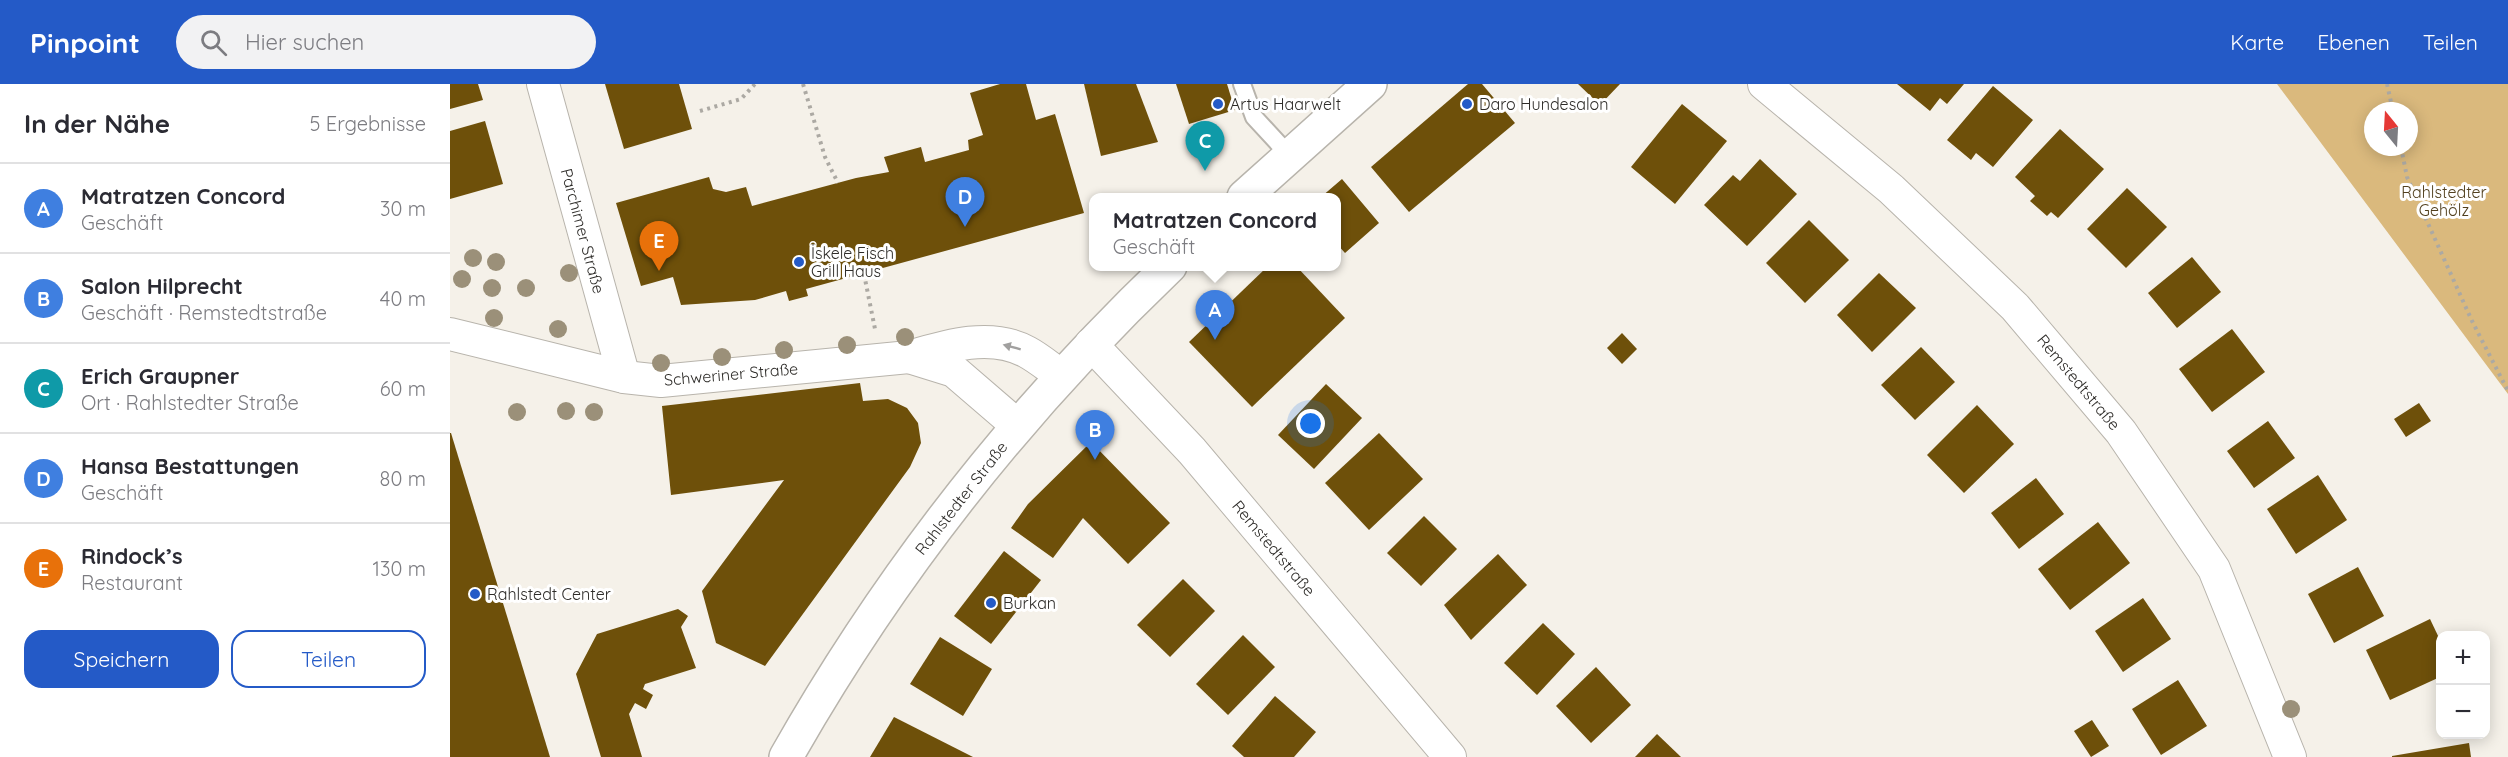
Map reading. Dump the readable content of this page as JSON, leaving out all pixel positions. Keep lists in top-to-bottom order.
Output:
{
  "streets": {
    "main road": ["Rahlstedter Straße"],
    "street": ["Parchimer Straße", "Schweriner Straße", "Remstedtstraße"]
  },
  "crossings": [
    ["Parchimer Straße", "Schweriner Straße"],
    ["Schweriner Straße", "Rahlstedter Straße"],
    ["Remstedtstraße", "Rahlstedter Straße"]
  ],
  "parks": ["Rahlstedter Gehölz"],
  "places": [
    "Artus Haarwelt",
    "Daro Hundesalon",
    "İskele Fisch Grill Haus",
    "Rahlstedt Center",
    "Burkan"
  ],
  "north": "top",
  "page": {
    "header": "Pinpoint",
    "search": "Hier suchen",
    "nav": ["Karte", "Ebenen", "Teilen"],
    "heading": ["In der Nähe", "5 Ergebnisse"],
    "pins": [
      "C",
      "D",
      "E",
      "A",
      "B"
    ],
    "list": [
      {
        "mark": "A",
        "name": "Matratzen Concord",
        "note": "Geschäft",
        "value": "30 m"
      },
      {
        "mark": "B",
        "name": "Salon Hilprecht",
        "note": "Geschäft · Remstedtstraße",
        "value": "40 m"
      },
      {
        "mark": "C",
        "name": "Erich Graupner",
        "note": "Ort · Rahlstedter Straße",
        "value": "60 m"
      },
      {
        "mark": "D",
        "name": "Hansa Bestattungen",
        "note": "Geschäft",
        "value": "80 m"
      },
      {
        "mark": "E",
        "name": "Rindock’s",
        "note": "Restaurant",
        "value": "130 m"
      }
    ],
    "popup": ["Matratzen Concord", "Geschäft"],
    "buttons": ["Speichern", "Teilen"],
    "map_buttons": ["+", "−"]
  }
}
